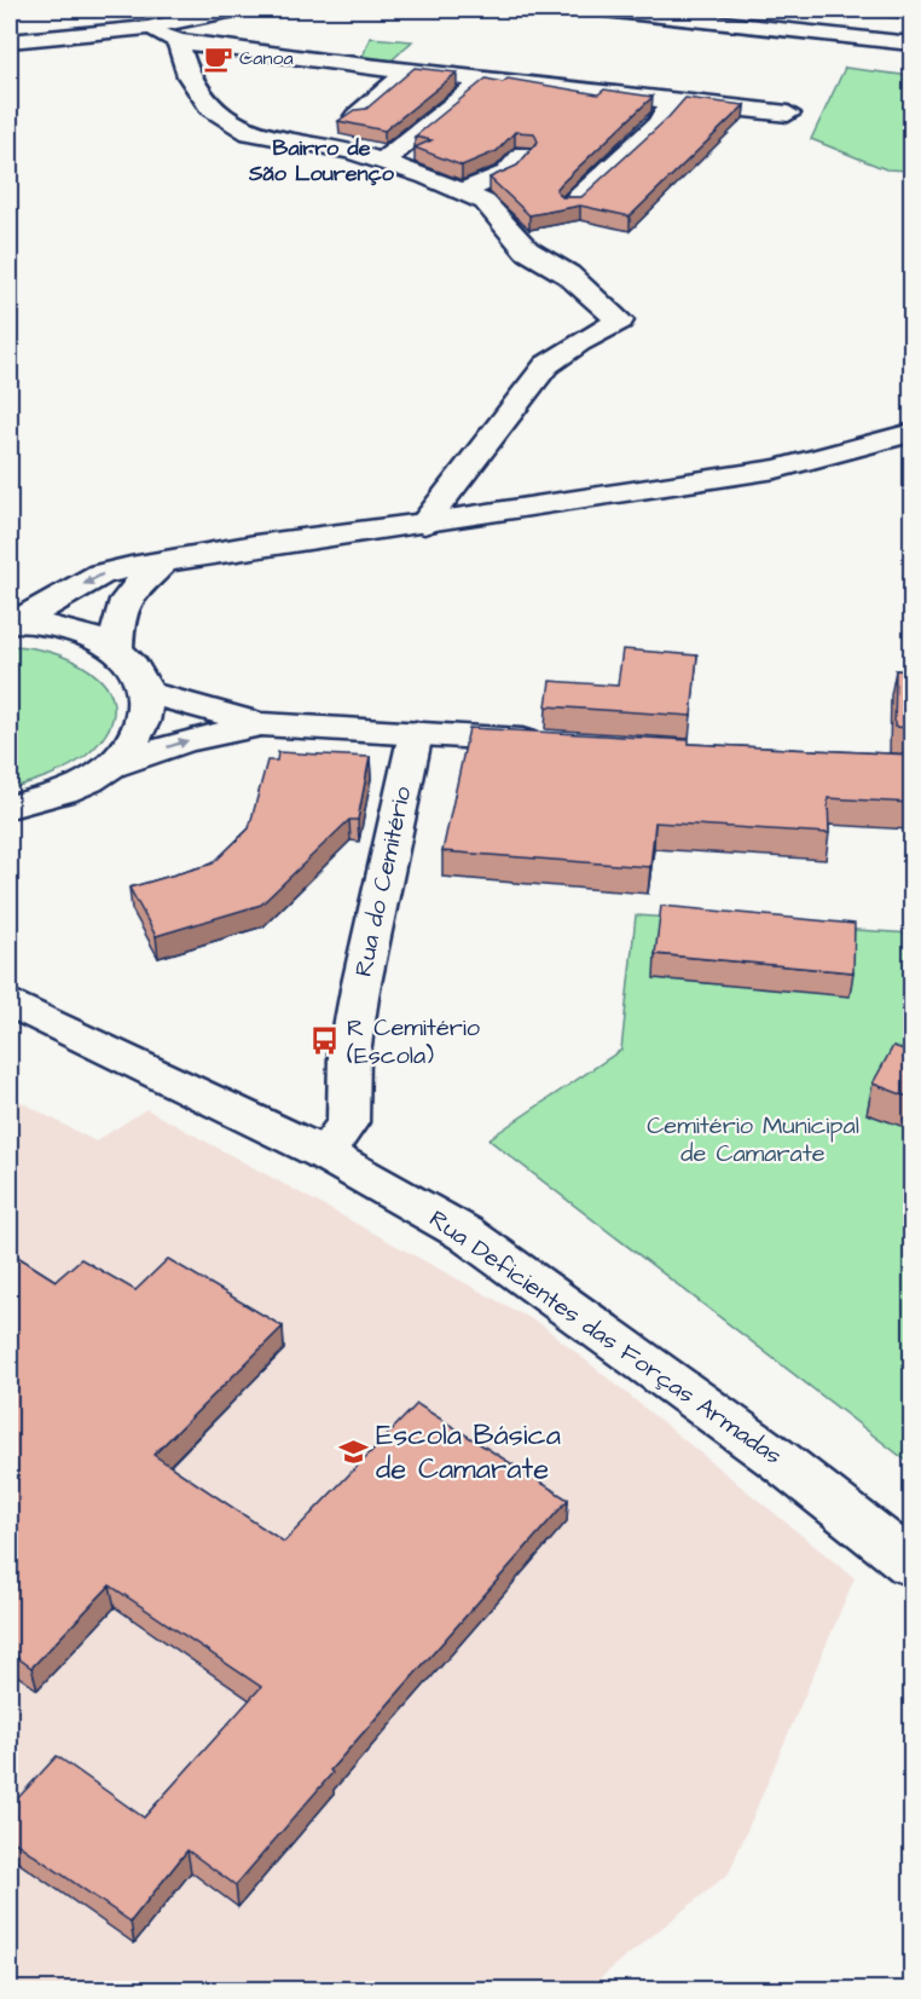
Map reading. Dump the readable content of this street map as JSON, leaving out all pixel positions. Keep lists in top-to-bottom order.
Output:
{
  "streets": {
    "main road": ["Rua do Cemitério", "Rua Deficientes das Forças Armadas"]
  },
  "crossings": [
    ["Rua do Cemitério", "Rua Deficientes das Forças Armadas"]
  ],
  "districts": ["Bairro de São Lourenço"],
  "parks": ["Cemitério Municipal de Camarate"],
  "places": {
    "cafe": ["Canoa"],
    "bus stop": ["R Cemitério (Escola)"],
    "school or university": ["Escola Básica de Camarate"]
  }
}
